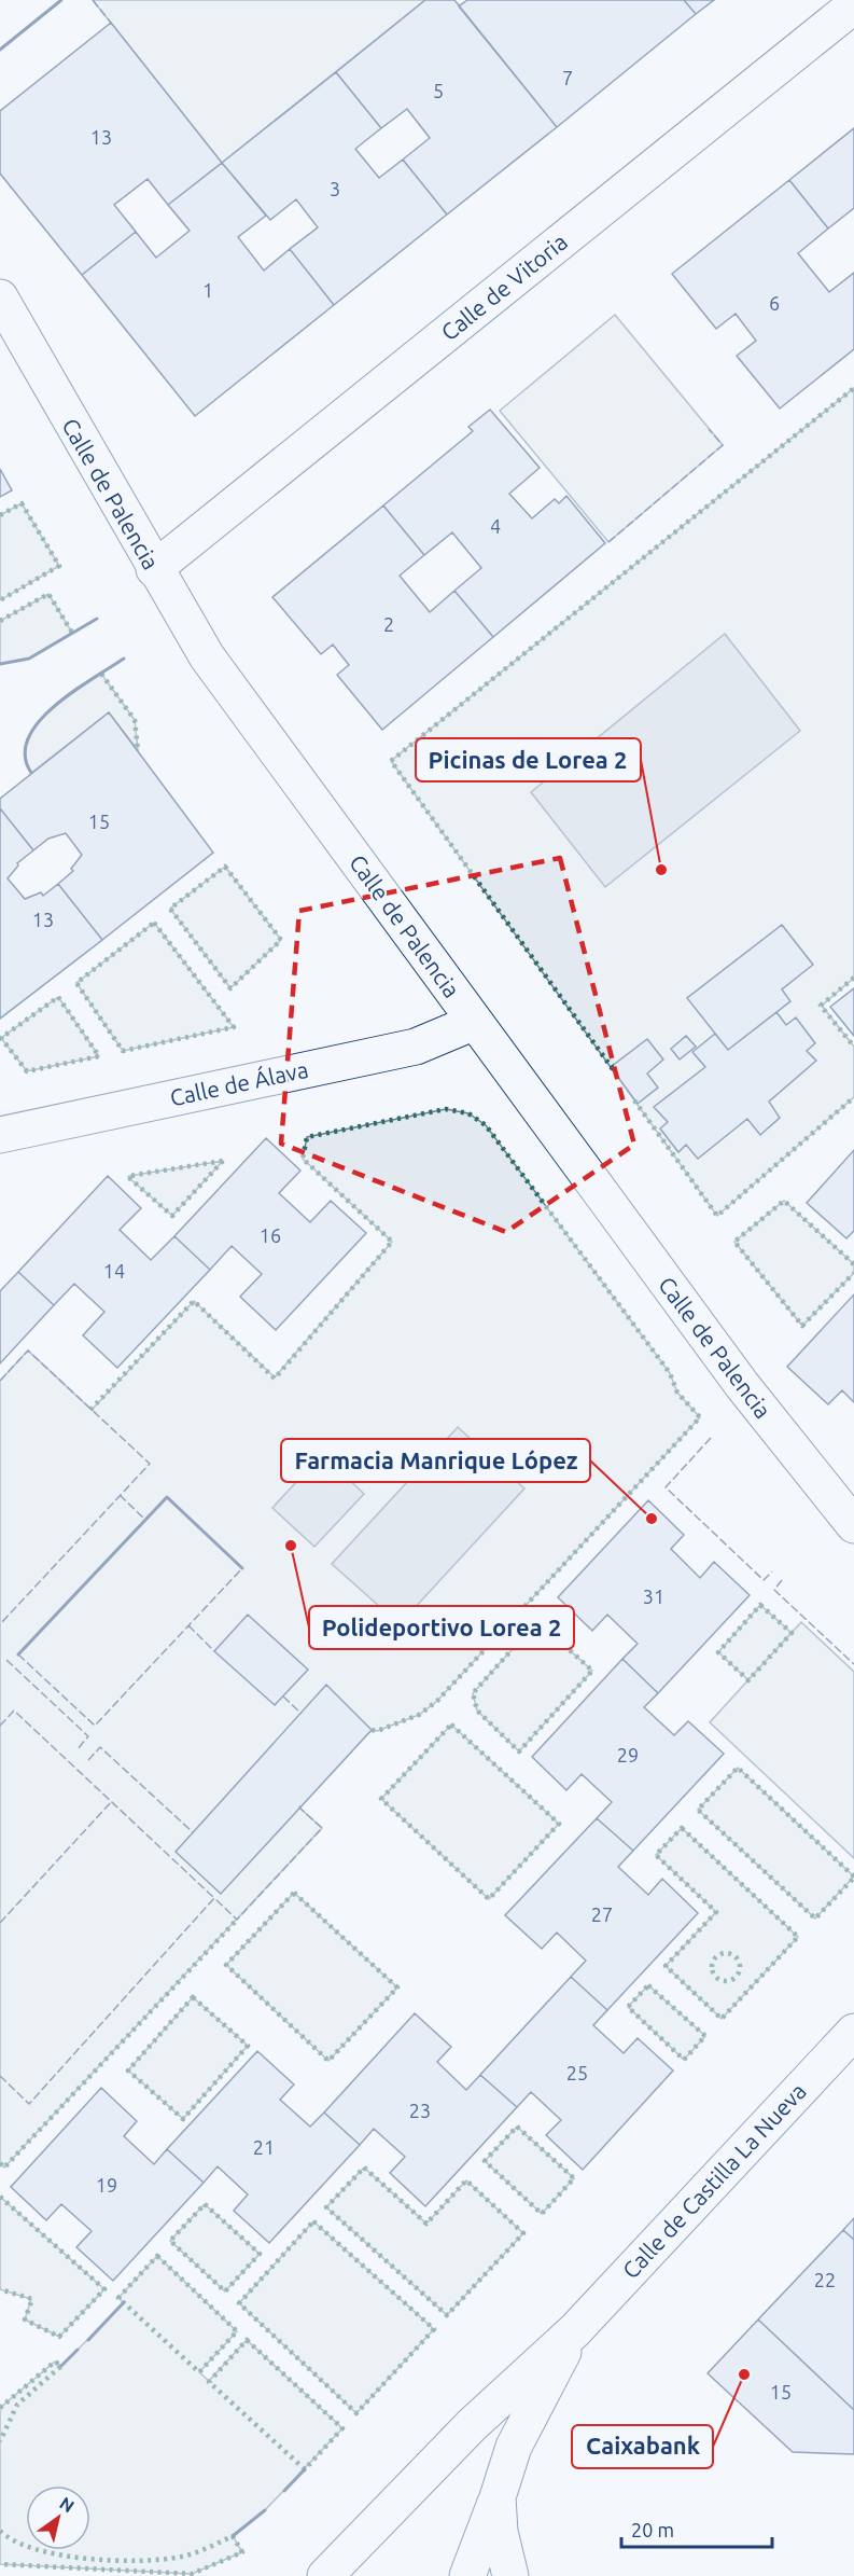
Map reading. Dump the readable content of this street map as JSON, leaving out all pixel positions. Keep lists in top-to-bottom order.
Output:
{
  "streets": {
    "street": [
      "Calle de Vitoria",
      "Calle de Palencia",
      "Calle de Álava",
      "Calle de Castilla La Nueva"
    ]
  },
  "crossings": [
    ["Calle de Vitoria", "Calle de Palencia"],
    ["Calle de Palencia", "Calle de Álava"]
  ],
  "places": [
    "Picinas de Lorea 2",
    "Farmacia Manrique López",
    "Polideportivo Lorea 2",
    "Caixabank"
  ],
  "house_numbers": [
    "7",
    "5",
    "13",
    "3",
    "1",
    "6",
    "4",
    "2",
    "15",
    "13",
    "16",
    "14",
    "31",
    "29",
    "27",
    "25",
    "23",
    "21",
    "19",
    "22",
    "15"
  ],
  "scale_bar": "20 m",
  "north": "top right"
}
